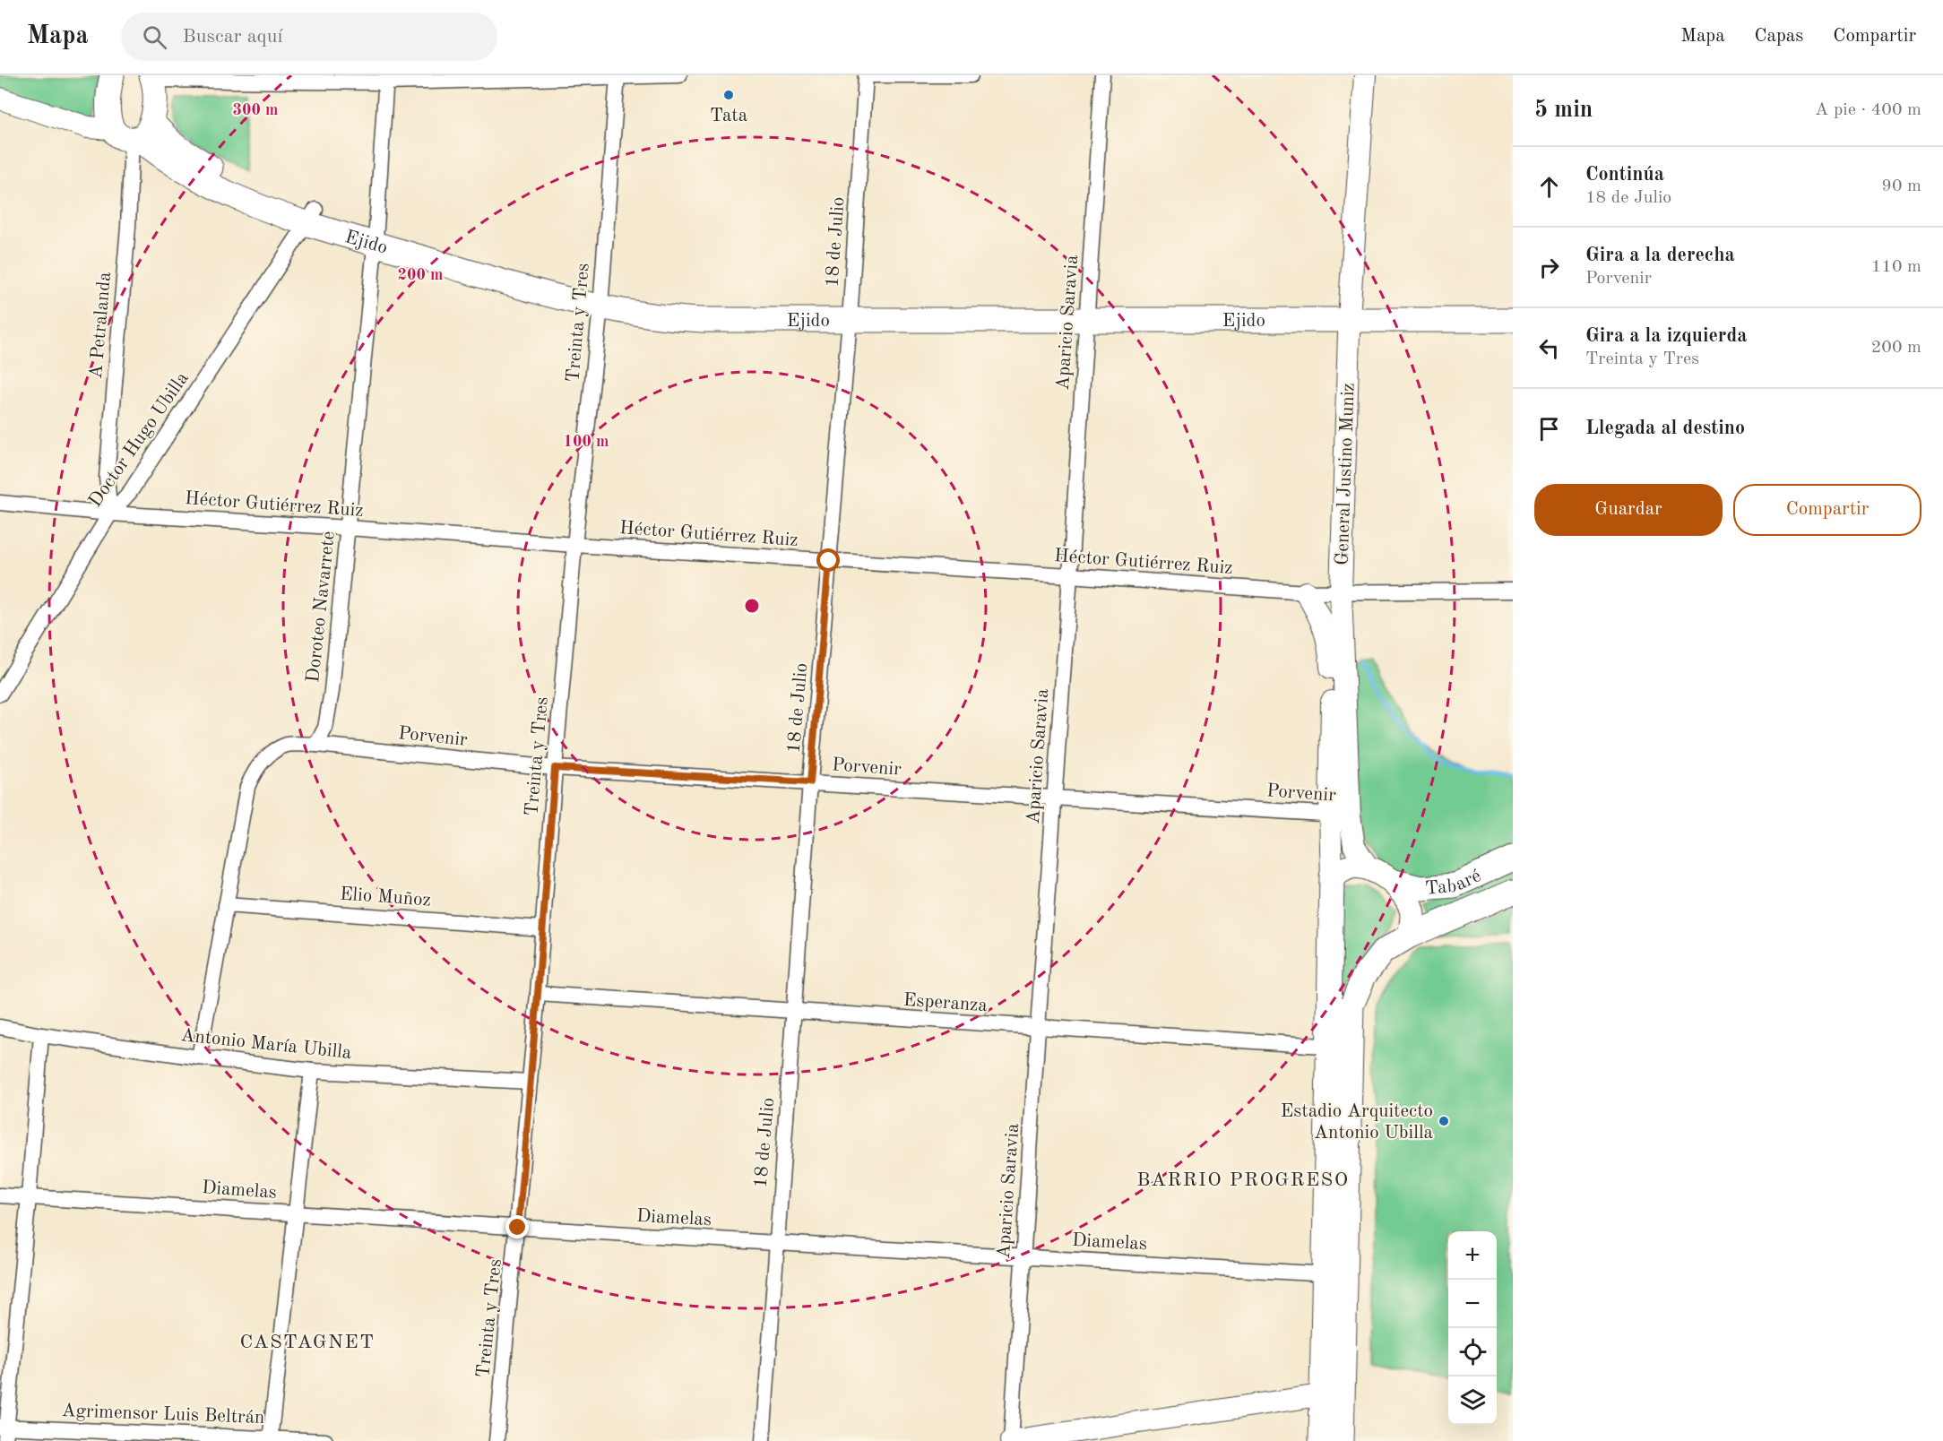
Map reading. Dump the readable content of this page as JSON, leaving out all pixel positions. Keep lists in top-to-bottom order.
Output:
{
  "streets": {
    "main road": ["Ejido", "Tabaré"],
    "street": [
      "18 de Julio",
      "Treinta y Tres",
      "Aparicio Saravia",
      "A Petralanda",
      "Doctor Hugo Ubilla",
      "General Justino Muniz",
      "Héctor Gutiérrez Ruiz",
      "Doroteo Navarrete",
      "Porvenir",
      "Elio Muñoz",
      "Esperanza",
      "Antonio María Ubilla",
      "Diamelas",
      "Agrimensor Luis Beltrán"
    ]
  },
  "crossings": [
    ["Ejido", "18 de Julio"],
    ["Ejido", "Treinta y Tres"],
    ["Ejido", "Aparicio Saravia"],
    ["Ejido", "A Petralanda"],
    ["Ejido", "Doctor Hugo Ubilla"],
    ["Ejido", "General Justino Muniz"],
    ["Ejido", "Doroteo Navarrete"],
    ["18 de Julio", "Héctor Gutiérrez Ruiz"],
    ["18 de Julio", "Porvenir"],
    ["18 de Julio", "Esperanza"],
    ["18 de Julio", "Diamelas"],
    ["Treinta y Tres", "Héctor Gutiérrez Ruiz"],
    ["Treinta y Tres", "Porvenir"],
    ["Treinta y Tres", "Elio Muñoz"],
    ["Treinta y Tres", "Esperanza"],
    ["Treinta y Tres", "Antonio María Ubilla"],
    ["Treinta y Tres", "Diamelas"],
    ["Aparicio Saravia", "Héctor Gutiérrez Ruiz"],
    ["Aparicio Saravia", "Porvenir"],
    ["Aparicio Saravia", "Esperanza"],
    ["Aparicio Saravia", "Diamelas"],
    ["A Petralanda", "Doctor Hugo Ubilla"],
    ["A Petralanda", "Héctor Gutiérrez Ruiz"],
    ["Doctor Hugo Ubilla", "Héctor Gutiérrez Ruiz"],
    ["General Justino Muniz", "Héctor Gutiérrez Ruiz"],
    ["General Justino Muniz", "Porvenir"],
    ["Héctor Gutiérrez Ruiz", "Doroteo Navarrete"],
    ["Doroteo Navarrete", "Porvenir"],
    ["Tabaré", "Esperanza"]
  ],
  "districts": ["BARRIO PROGRESO", "CASTAGNET"],
  "places": ["Tata", "Estadio Arquitecto Antonio Ubilla"],
  "page": {
    "header": "Mapa",
    "search": "Buscar aquí",
    "nav": ["Mapa", "Capas", "Compartir"],
    "heading": ["5 min", "A pie · 400 m"],
    "list": [
      ["Continúa", "18 de Julio", "90 m"],
      ["Gira a la derecha", "Porvenir", "110 m"],
      ["Gira a la izquierda", "Treinta y Tres", "200 m"],
      "Llegada al destino"
    ],
    "buttons": ["Guardar", "Compartir"],
    "map_buttons": ["+", "−"]
  },
  "rings": ["300 m", "200 m", "100 m"]
}
